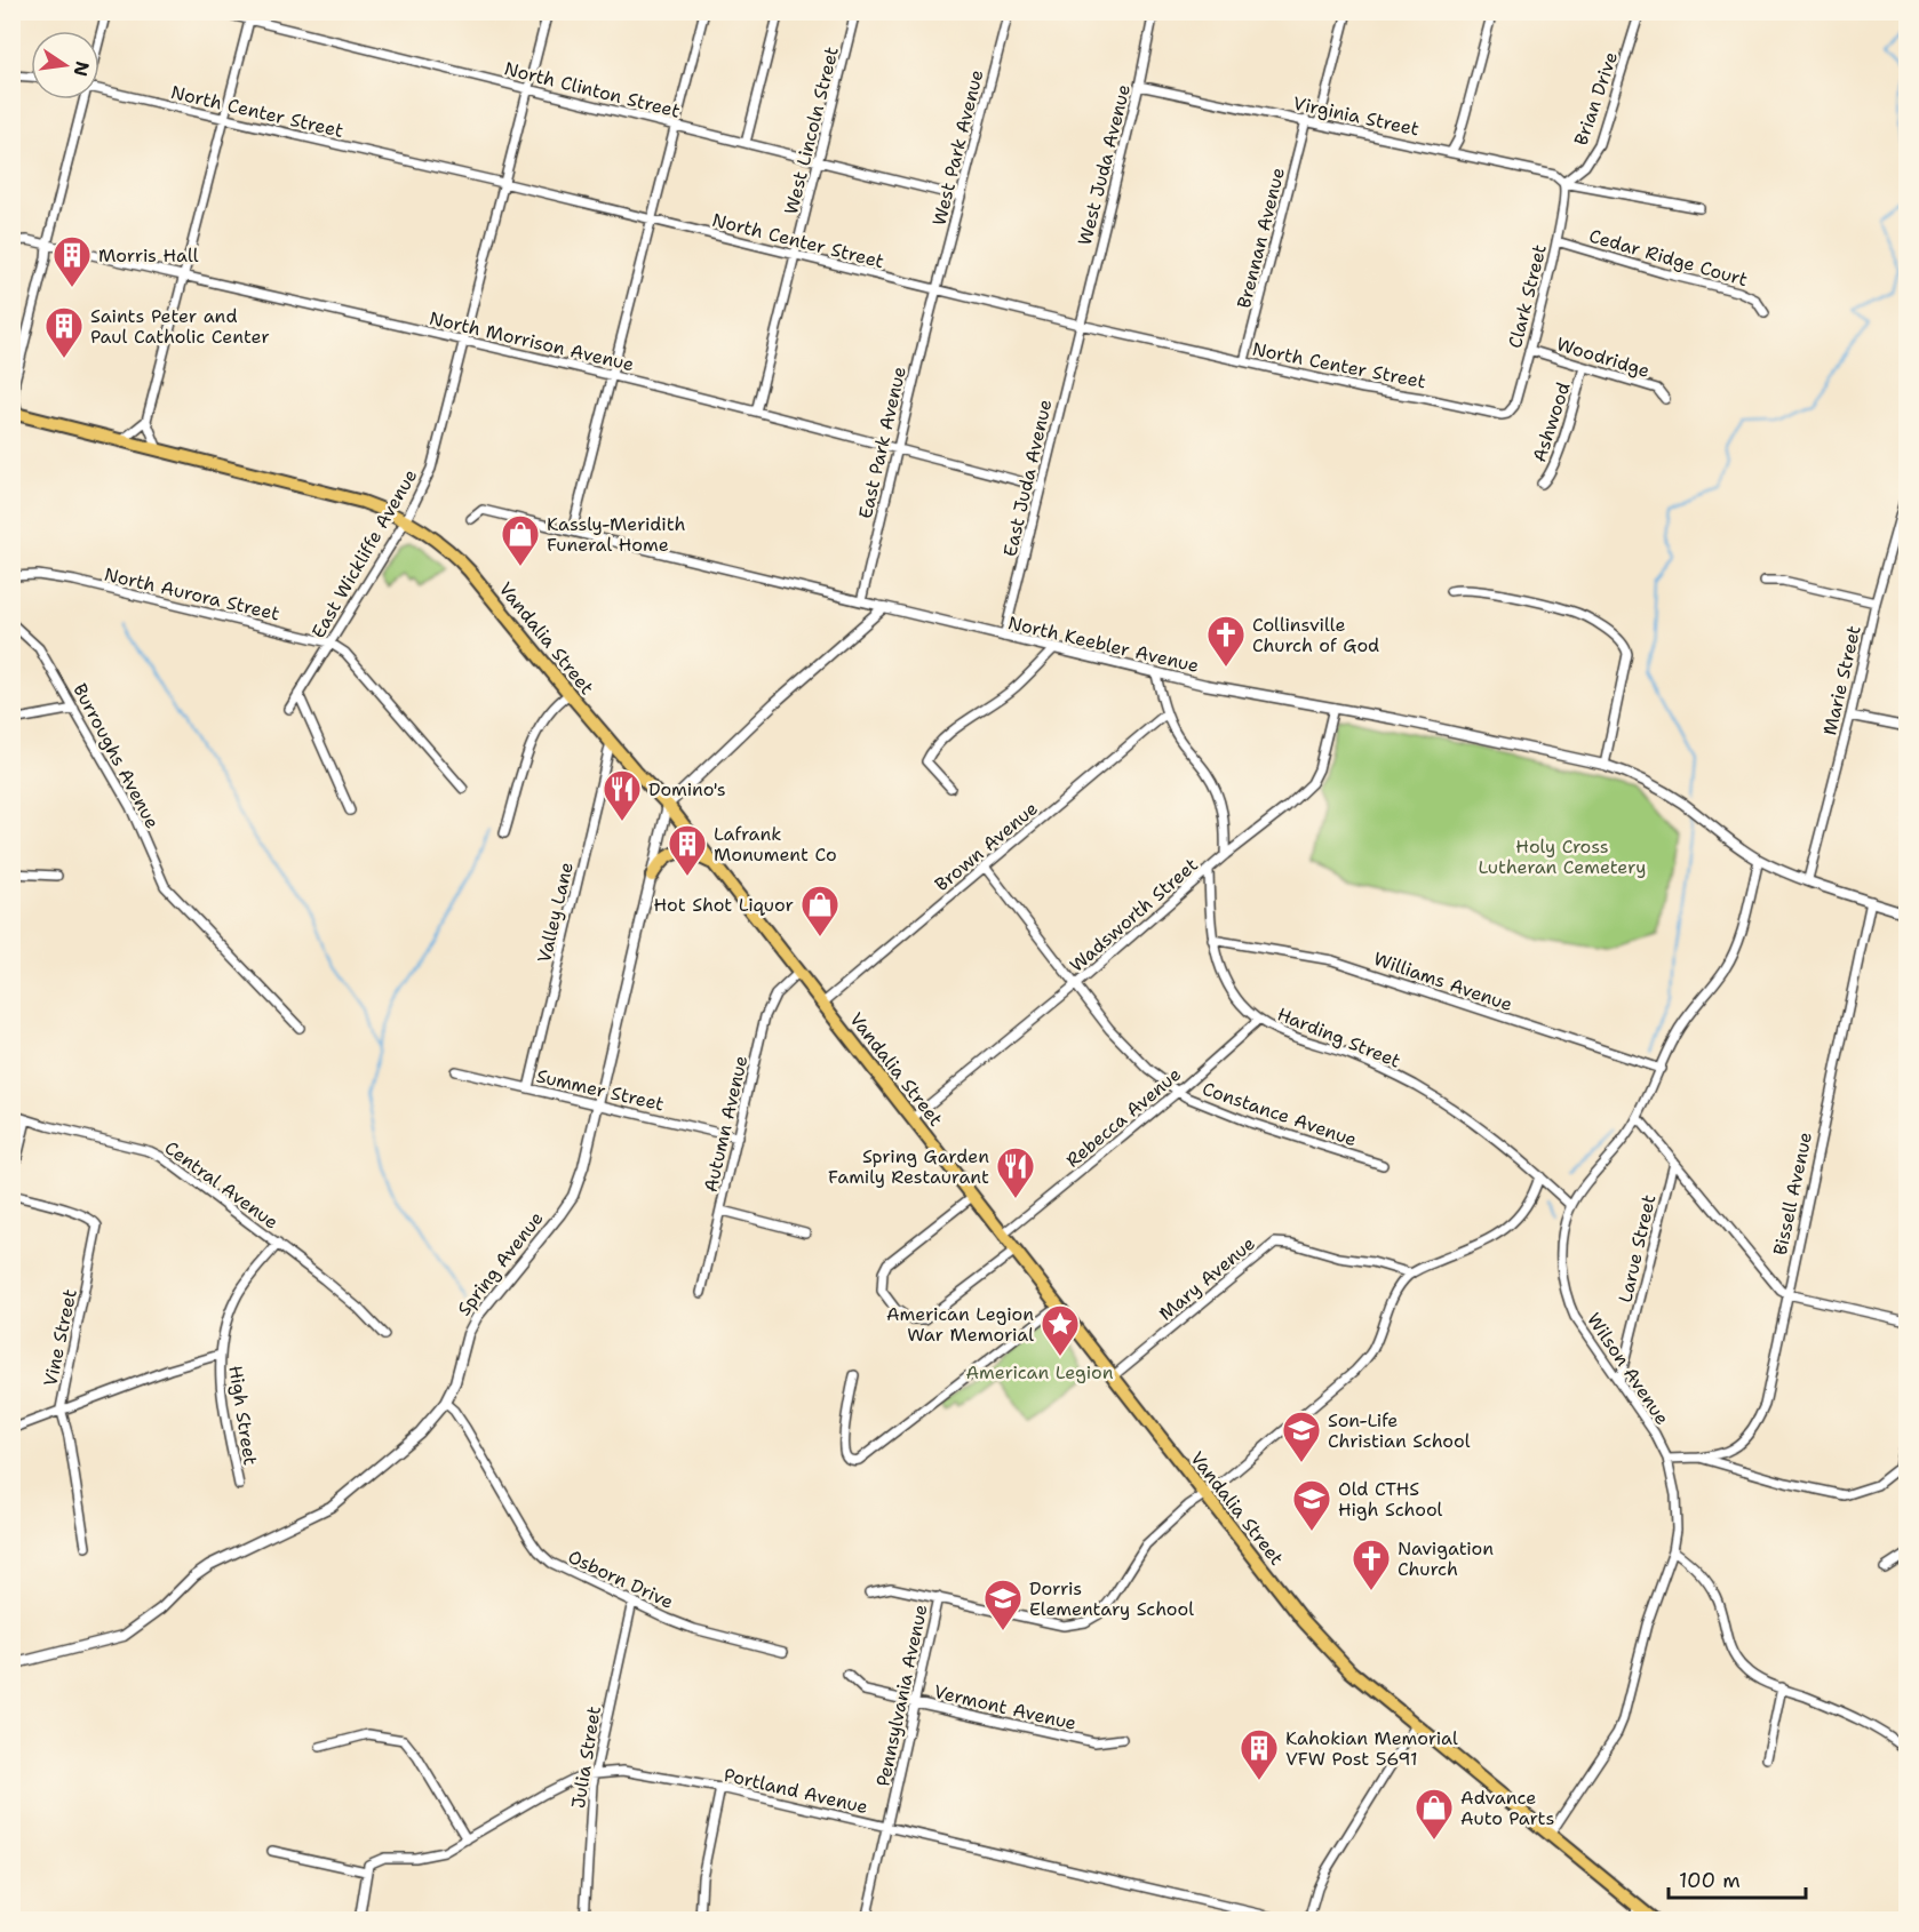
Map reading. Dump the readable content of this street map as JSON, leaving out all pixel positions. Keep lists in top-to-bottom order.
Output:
{
  "streets": {
    "main road": ["Vandalia Street"],
    "street": [
      "North Clinton Street",
      "Brian Drive",
      "North Center Street",
      "Virginia Street",
      "West Lincoln Street",
      "West Park Avenue",
      "West Juda Avenue",
      "Brennan Avenue",
      "Cedar Ridge Court",
      "Clark Street",
      "North Morrison Avenue",
      "Woodridge",
      "Ashwood",
      "East Park Avenue",
      "East Juda Avenue",
      "East Wickliffe Avenue",
      "North Aurora Street",
      "North Keebler Avenue",
      "Marie Street",
      "Burroughs Avenue",
      "Brown Avenue",
      "Valley Lane",
      "Wadsworth Street",
      "Williams Avenue",
      "Harding Street",
      "Summer Street",
      "Constance Avenue",
      "Rebecca Avenue",
      "Autumn Avenue",
      "Central Avenue",
      "Bissell Avenue",
      "Larue Street",
      "Spring Avenue",
      "Mary Avenue",
      "Vine Street",
      "Wilson Avenue",
      "High Street",
      "Osborn Drive",
      "Pennsylvania Avenue",
      "Vermont Avenue",
      "Julia Street",
      "Portland Avenue"
    ]
  },
  "crossings": [
    ["North Clinton Street", "West Lincoln Street"],
    ["North Clinton Street", "West Park Avenue"],
    ["North Clinton Street", "East Wickliffe Avenue"],
    ["Brian Drive", "Virginia Street"],
    ["Brian Drive", "Clark Street"],
    ["North Center Street", "West Lincoln Street"],
    ["North Center Street", "West Park Avenue"],
    ["North Center Street", "West Juda Avenue"],
    ["North Center Street", "Brennan Avenue"],
    ["North Center Street", "Clark Street"],
    ["North Center Street", "East Park Avenue"],
    ["North Center Street", "East Juda Avenue"],
    ["North Center Street", "East Wickliffe Avenue"],
    ["Virginia Street", "West Juda Avenue"],
    ["Virginia Street", "Brennan Avenue"],
    ["Virginia Street", "Clark Street"],
    ["West Lincoln Street", "North Morrison Avenue"],
    ["West Park Avenue", "East Park Avenue"],
    ["West Juda Avenue", "East Juda Avenue"],
    ["Cedar Ridge Court", "Clark Street"],
    ["Clark Street", "Woodridge"],
    ["North Morrison Avenue", "East Park Avenue"],
    ["North Morrison Avenue", "East Juda Avenue"],
    ["North Morrison Avenue", "East Wickliffe Avenue"],
    ["Woodridge", "Ashwood"],
    ["East Park Avenue", "North Keebler Avenue"],
    ["East Juda Avenue", "North Keebler Avenue"],
    ["East Wickliffe Avenue", "North Aurora Street"],
    ["East Wickliffe Avenue", "Vandalia Street"],
    ["Vandalia Street", "Brown Avenue"],
    ["Vandalia Street", "Valley Lane"],
    ["Vandalia Street", "Wadsworth Street"],
    ["Vandalia Street", "Rebecca Avenue"],
    ["Vandalia Street", "Autumn Avenue"],
    ["Vandalia Street", "Spring Avenue"],
    ["Vandalia Street", "Mary Avenue"],
    ["Vandalia Street", "Wilson Avenue"],
    ["North Keebler Avenue", "Marie Street"],
    ["North Keebler Avenue", "Wadsworth Street"],
    ["North Keebler Avenue", "Bissell Avenue"],
    ["North Keebler Avenue", "Wilson Avenue"],
    ["Brown Avenue", "Constance Avenue"],
    ["Valley Lane", "Summer Street"],
    ["Wadsworth Street", "Harding Street"],
    ["Wadsworth Street", "Constance Avenue"],
    ["Williams Avenue", "Harding Street"],
    ["Williams Avenue", "Wilson Avenue"],
    ["Harding Street", "Rebecca Avenue"],
    ["Harding Street", "Wilson Avenue"],
    ["Summer Street", "Autumn Avenue"],
    ["Summer Street", "Spring Avenue"],
    ["Constance Avenue", "Rebecca Avenue"],
    ["Central Avenue", "High Street"],
    ["Larue Street", "Wilson Avenue"],
    ["Spring Avenue", "Osborn Drive"],
    ["Osborn Drive", "Julia Street"],
    ["Pennsylvania Avenue", "Vermont Avenue"],
    ["Pennsylvania Avenue", "Portland Avenue"],
    ["Julia Street", "Portland Avenue"]
  ],
  "parks": ["Holy Cross Lutheran Cemetery", "American Legion"],
  "places": {
    "building": [
      "Morris Hall",
      "Saints Peter and Paul Catholic Center",
      "Lafrank Monument Co",
      "Kahokian Memorial VFW Post 5691"
    ],
    "shop": ["Kassly-Meridith Funeral Home", "Hot Shot Liquor", "Advance Auto Parts"],
    "church": ["Collinsville Church of God", "Navigation Church"],
    "restaurant": ["Domino's", "Spring Garden Family Restaurant"],
    "place": ["American Legion War Memorial"],
    "school or university": ["Son-Life Christian School", "Old CTHS High School", "Dorris Elementary School"]
  },
  "scale_bar": "100 m",
  "north": "right"
}
